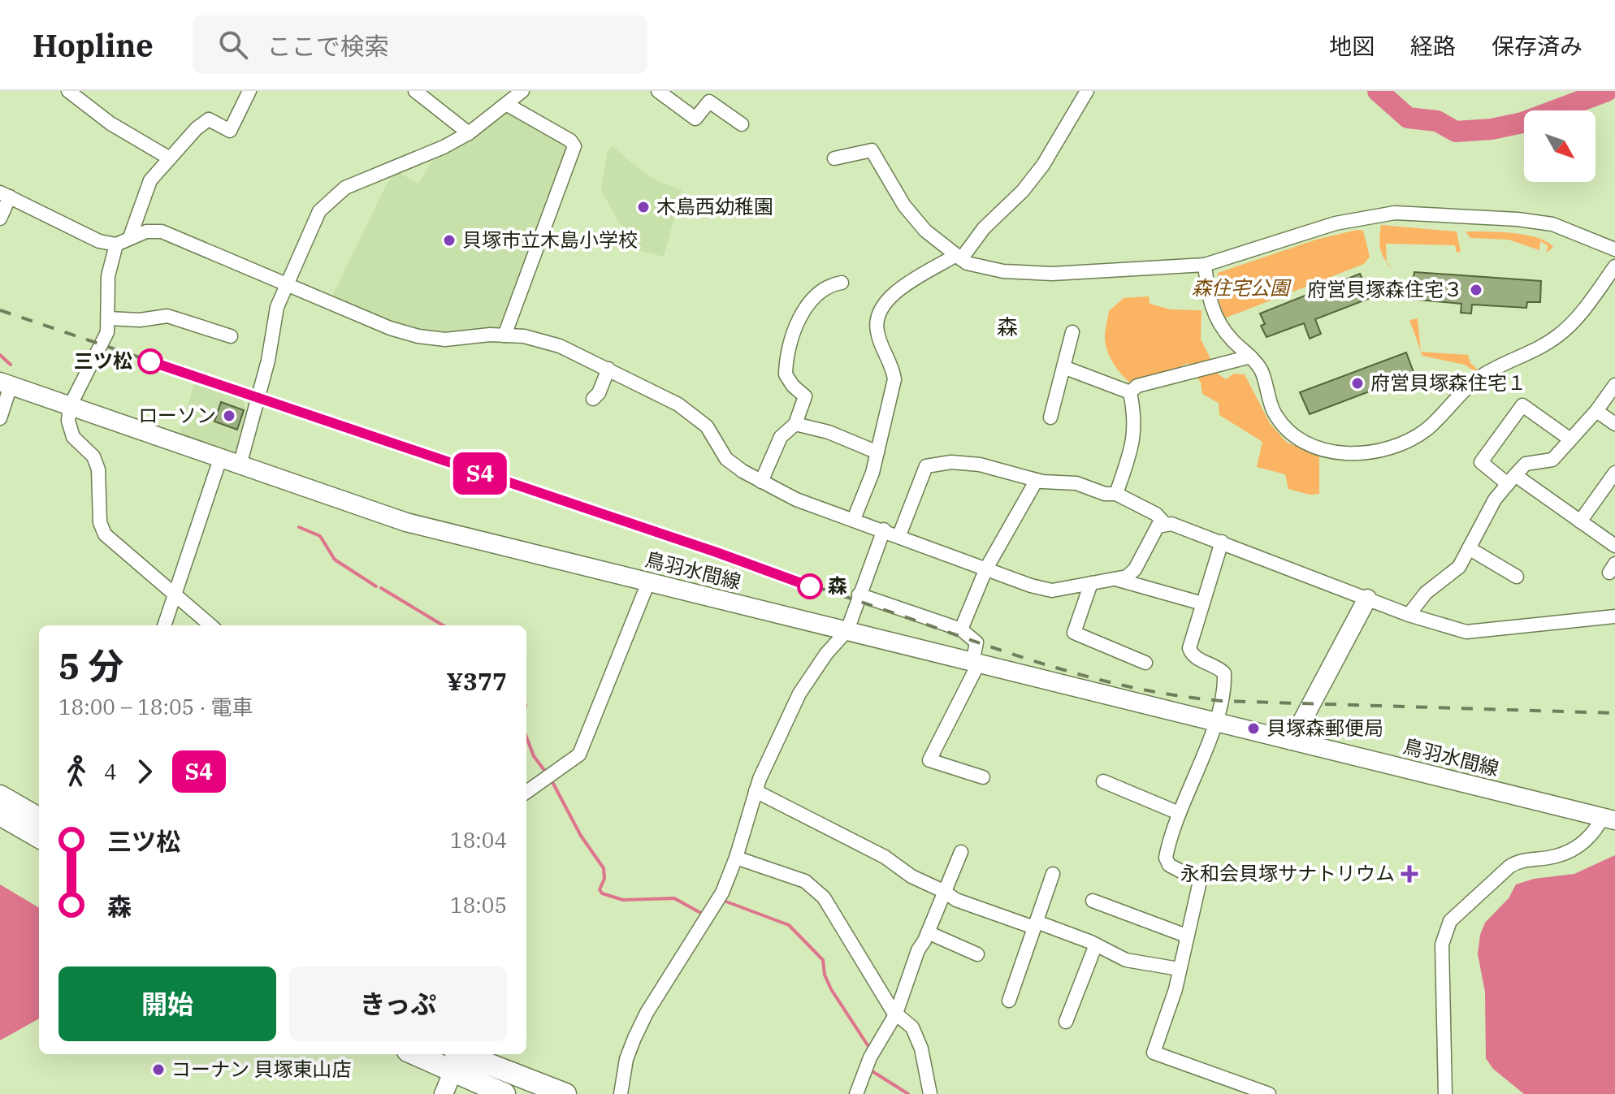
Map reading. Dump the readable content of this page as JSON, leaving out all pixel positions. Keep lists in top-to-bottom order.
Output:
{
  "streets": {
    "street": ["鳥羽水間線"]
  },
  "districts": ["森"],
  "parks": ["森住宅公園"],
  "places": {
    "other": [
      "木島西幼稚園",
      "貝塚市立木島小学校",
      "府営貝塚森住宅３",
      "三ツ松",
      "府営貝塚森住宅１",
      "ローソン",
      "森",
      "貝塚森郵便局",
      "コーナン 貝塚東山店"
    ],
    "health": ["永和会貝塚サナトリウム"]
  },
  "north": "bottom right",
  "page": {
    "header": "Hopline",
    "search": "ここで検索",
    "nav": ["地図", "経路", "保存済み"],
    "on_map": "S4",
    "heading": ["5 分", "18:00 – 18:05 · 電車", "¥377"],
    "legs": ["4", "S4"],
    "list": [
      {
        "name": "三ツ松",
        "value": "18:04"
      },
      {
        "name": "森",
        "value": "18:05"
      }
    ],
    "buttons": ["開始", "きっぷ"]
  }
}
